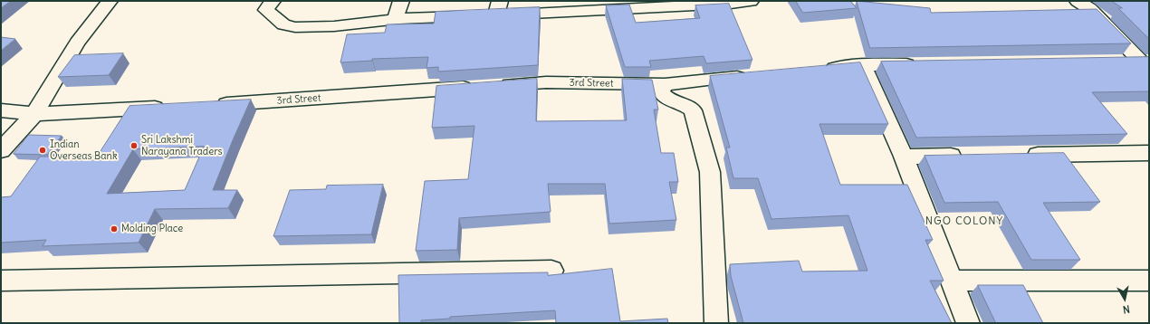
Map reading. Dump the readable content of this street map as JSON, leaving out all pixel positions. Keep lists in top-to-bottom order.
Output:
{
  "streets": {
    "street": ["3rd Street"]
  },
  "districts": ["NGO COLONY"],
  "places": ["Sri Lakshmi Narayana Traders", "Indian Overseas Bank", "Molding Place"],
  "north": "bottom"
}
